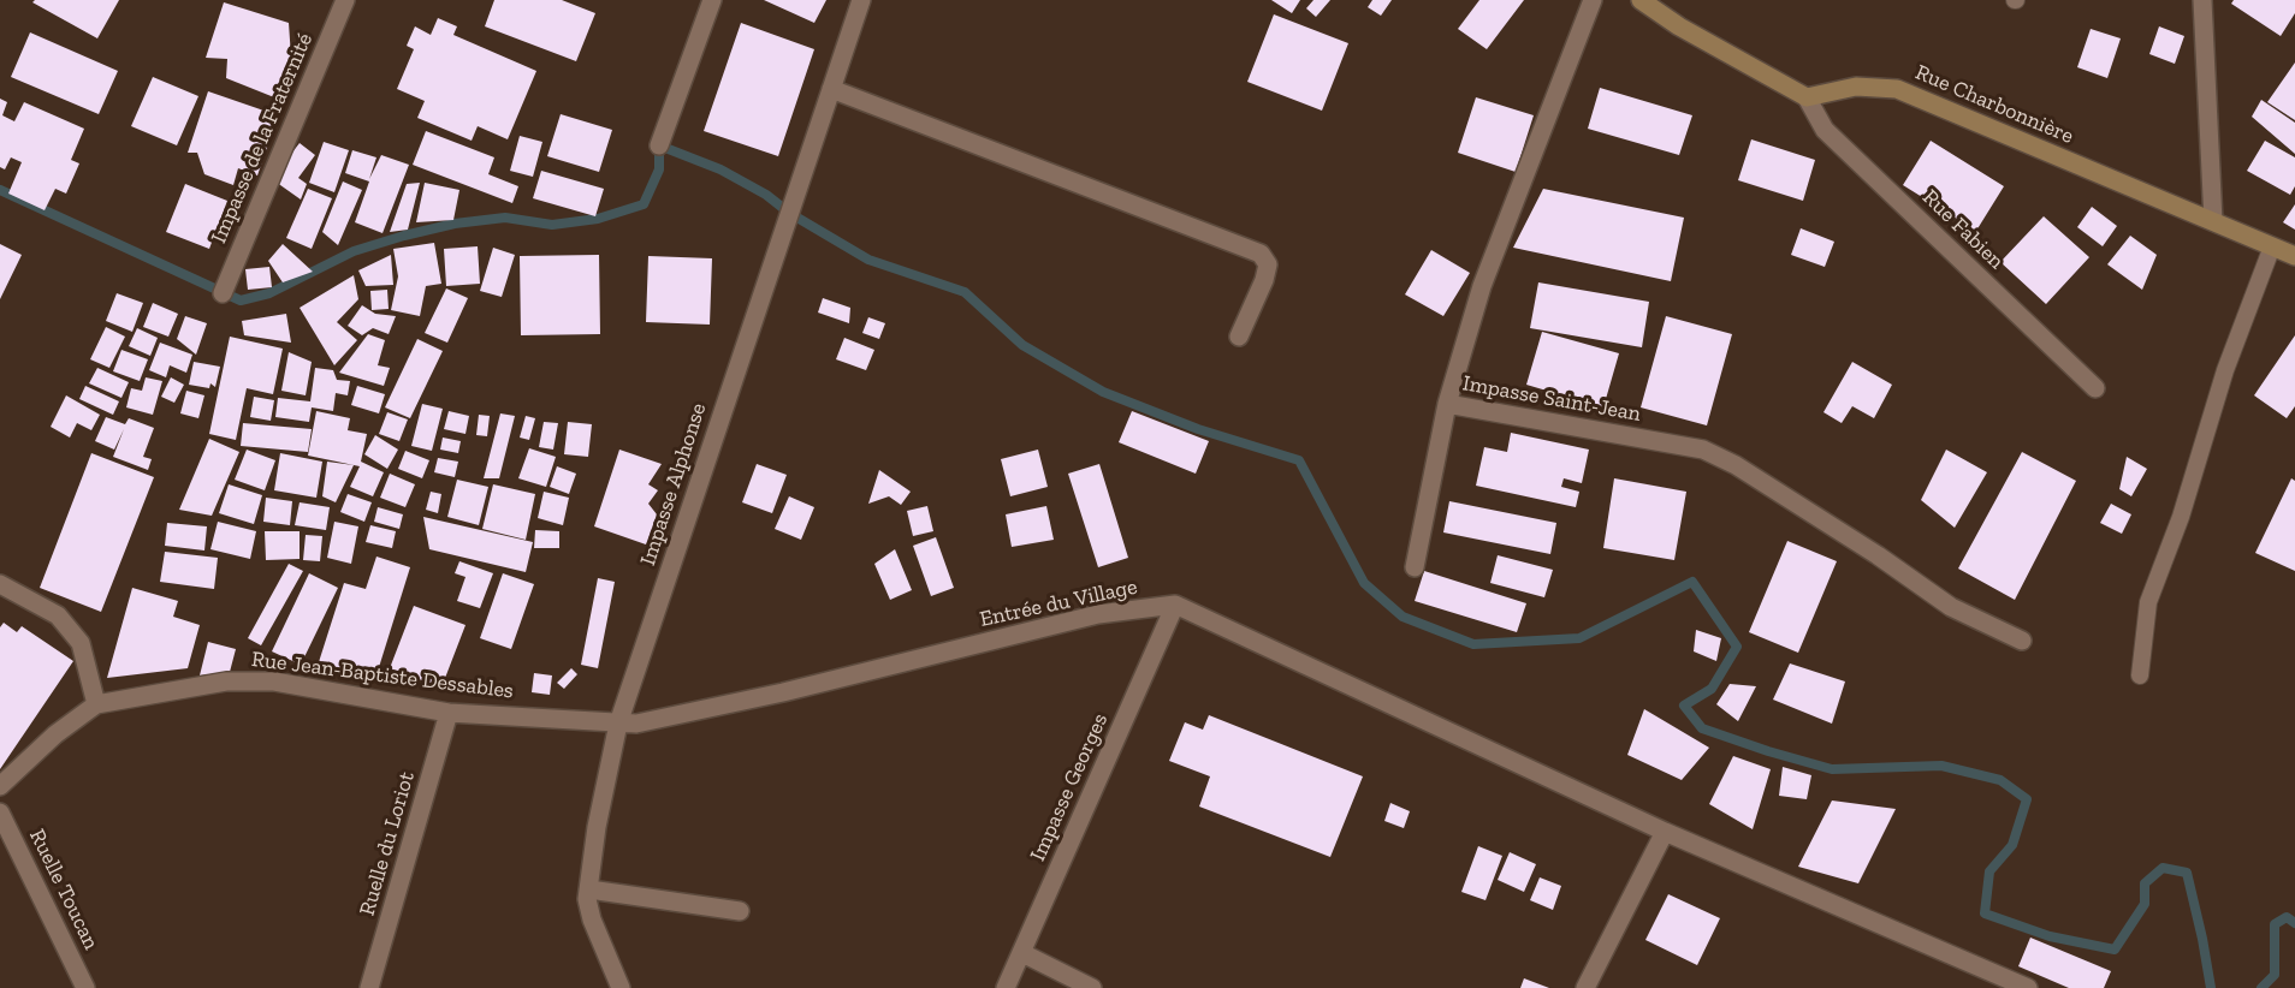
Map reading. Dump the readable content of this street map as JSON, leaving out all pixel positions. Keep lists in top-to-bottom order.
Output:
{
  "streets": {
    "street": [
      "Rue Charbonnière",
      "Impasse de la Fraternité",
      "Rue Fabien",
      "Impasse Saint-Jean",
      "Impasse Alphonse",
      "Entrée du Village",
      "Rue Jean-Baptiste Dessables",
      "Impasse Georges",
      "Ruelle du Loriot",
      "Ruelle Toucan"
    ]
  },
  "crossings": [
    ["Rue Charbonnière", "Rue Fabien"],
    ["Impasse Alphonse", "Entrée du Village"],
    ["Impasse Alphonse", "Rue Jean-Baptiste Dessables"],
    ["Entrée du Village", "Rue Jean-Baptiste Dessables"],
    ["Entrée du Village", "Impasse Georges"],
    ["Rue Jean-Baptiste Dessables", "Ruelle du Loriot"]
  ]
}
